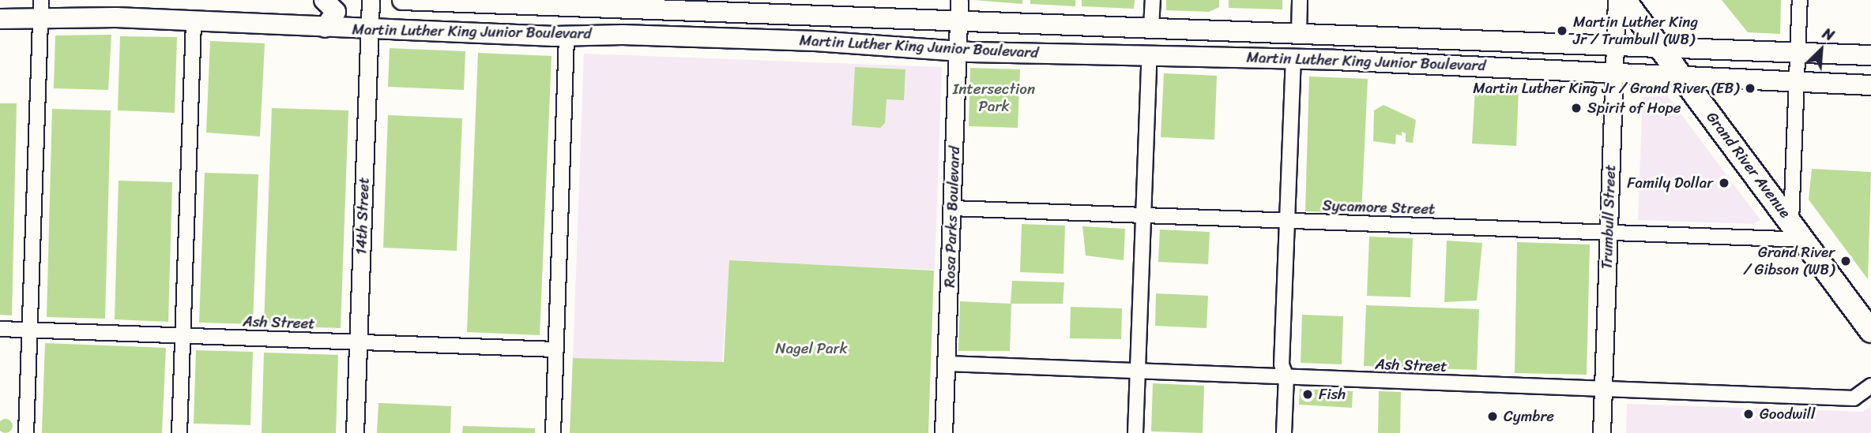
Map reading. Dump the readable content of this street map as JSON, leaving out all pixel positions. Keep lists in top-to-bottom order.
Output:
{
  "streets": {
    "main road": ["Martin Luther King Junior Boulevard", "Grand River Avenue"],
    "street": [
      "Sycamore Street",
      "14th Street",
      "Rosa Parks Boulevard",
      "Trumbull Street",
      "Ash Street"
    ]
  },
  "crossings": [
    ["Martin Luther King Junior Boulevard", "Grand River Avenue"],
    ["Martin Luther King Junior Boulevard", "14th Street"],
    ["Martin Luther King Junior Boulevard", "Rosa Parks Boulevard"],
    ["Martin Luther King Junior Boulevard", "Trumbull Street"],
    ["Grand River Avenue", "Sycamore Street"],
    ["Sycamore Street", "Rosa Parks Boulevard"],
    ["Sycamore Street", "Trumbull Street"],
    ["14th Street", "Ash Street"],
    ["Rosa Parks Boulevard", "Ash Street"],
    ["Trumbull Street", "Ash Street"]
  ],
  "parks": ["Intersection Park", "Nagel Park"],
  "places": [
    "Martin Luther King Jr / Trumbull (WB)",
    "Martin Luther King Jr / Grand River (EB)",
    "Spirit of Hope",
    "Family Dollar",
    "Grand River / Gibson (WB)",
    "Fish",
    "Goodwill",
    "Cymbre"
  ],
  "north": "top right"
}
